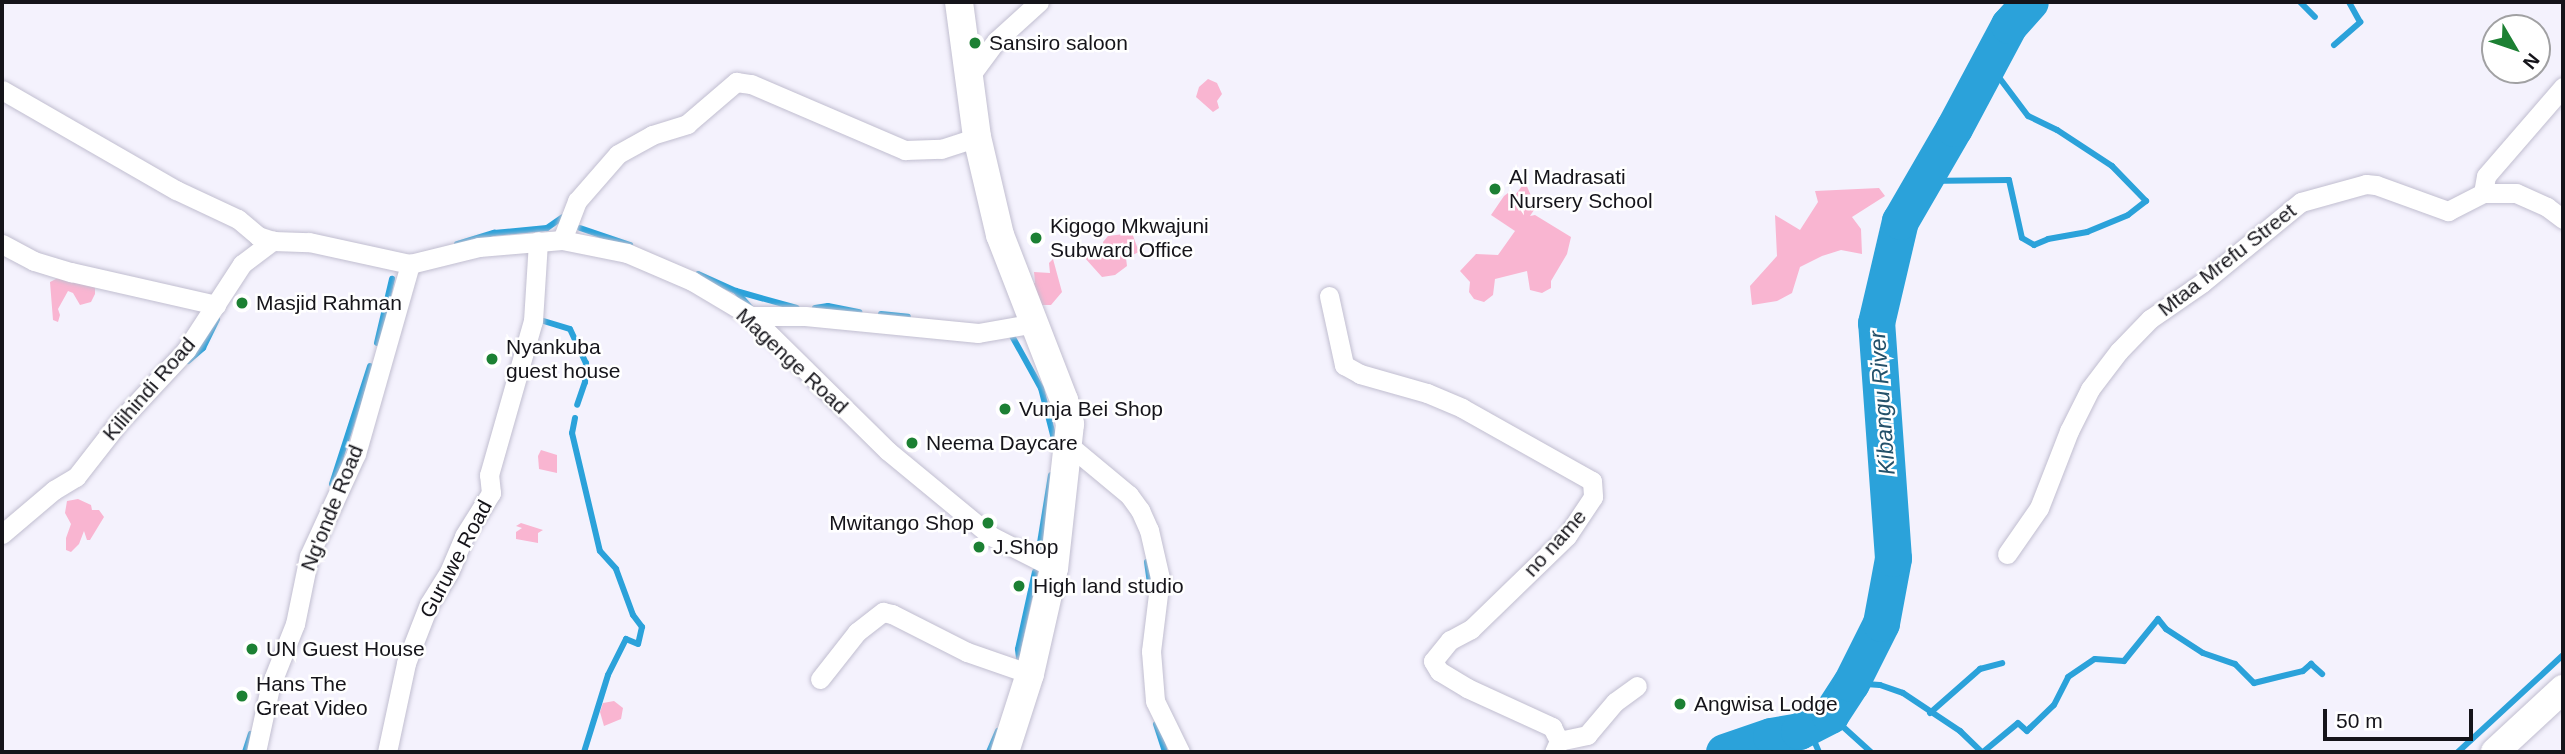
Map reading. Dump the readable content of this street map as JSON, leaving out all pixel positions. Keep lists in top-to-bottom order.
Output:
{
  "streets": {
    "street": [
      "Mtaa Mrefu Street",
      "Magenge Road",
      "Kilihindi Road",
      "Ng'onde Road",
      "no name",
      "Guruwe Road"
    ]
  },
  "crossings": [
    ["Magenge Road", "Ng'onde Road"],
    ["Magenge Road", "Guruwe Road"]
  ],
  "water": ["Kibangu River"],
  "places": [
    "Sansiro saloon",
    "Al Madrasati Nursery School",
    "Kigogo Mkwajuni Subward Office",
    "Masjid Rahman",
    "Nyankuba guest house",
    "Vunja Bei Shop",
    "Neema Daycare",
    "Mwitango Shop",
    "J.Shop",
    "High land studio",
    "UN Guest House",
    "Hans The Great Video",
    "Angwisa Lodge"
  ],
  "scale_bar": "50 m",
  "north": "bottom right"
}
